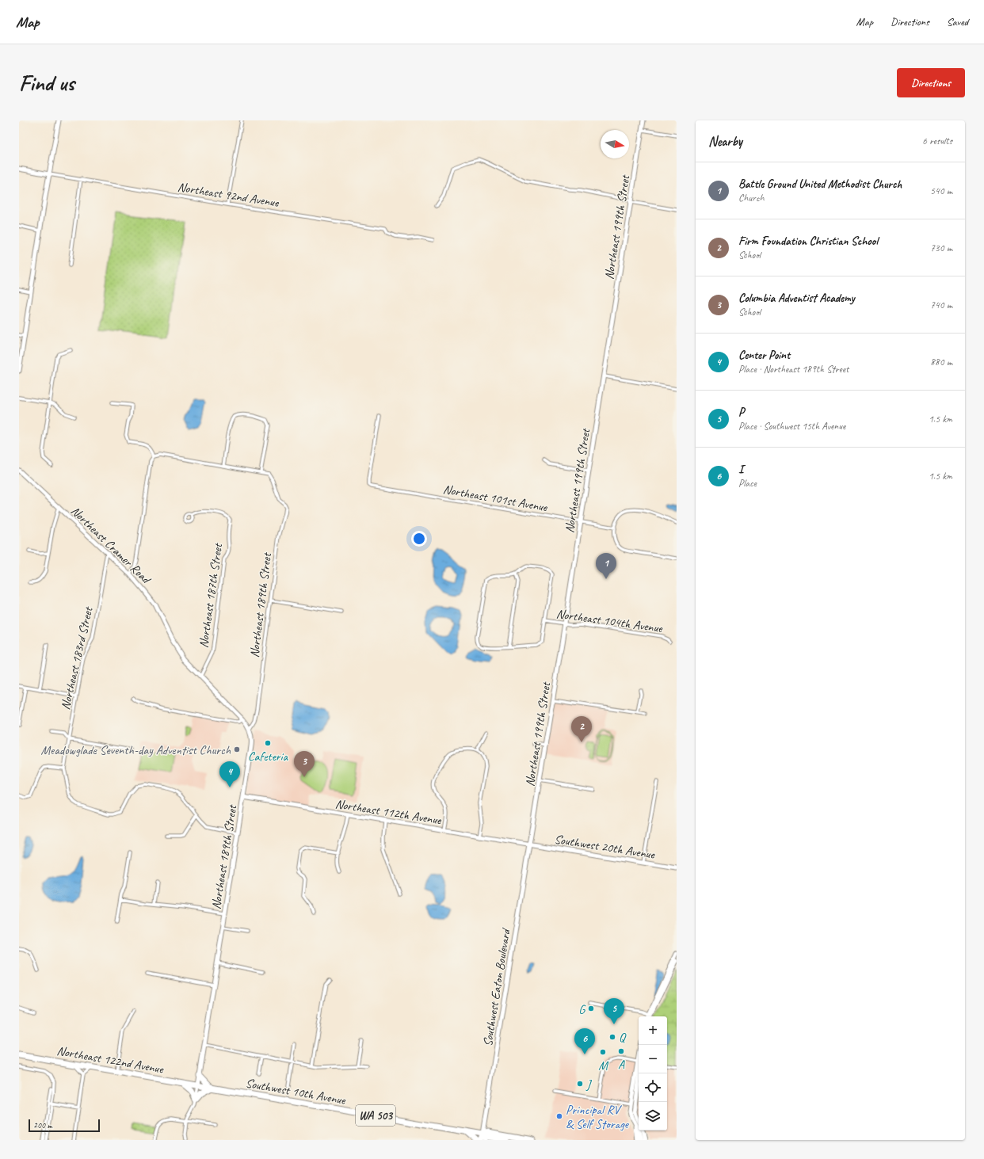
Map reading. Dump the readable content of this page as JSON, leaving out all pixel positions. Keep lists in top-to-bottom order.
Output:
{
  "streets": {
    "highway": ["Northeast 122nd Avenue", "Southwest 10th Avenue", "WA 503"],
    "main road": ["Southwest Eaton Boulevard"],
    "street": [
      "Northeast 92nd Avenue",
      "Northeast 199th Street",
      "Northeast 101st Avenue",
      "Northeast Cramer Road",
      "Northeast 187th Street",
      "Northeast 189th Street",
      "Northeast 104th Avenue",
      "Northeast 183rd Street",
      "Northeast 112th Avenue",
      "Southwest 20th Avenue"
    ]
  },
  "crossings": [
    ["Northeast 199th Street", "Northeast 101st Avenue"],
    ["Northeast 199th Street", "Northeast 104th Avenue"],
    ["Northeast 199th Street", "Northeast 112th Avenue"],
    ["Northeast 199th Street", "Southwest 20th Avenue"],
    ["Northeast 199th Street", "Southwest Eaton Boulevard"],
    ["Northeast Cramer Road", "Northeast 187th Street"],
    ["Northeast Cramer Road", "Northeast 189th Street"],
    ["Northeast Cramer Road", "Northeast 183rd Street"],
    ["Northeast 189th Street", "Northeast 112th Avenue"],
    ["Northeast 189th Street", "Northeast 122nd Avenue"],
    ["Northeast 189th Street", "Southwest 10th Avenue"],
    ["Northeast 112th Avenue", "Southwest 20th Avenue"],
    ["Northeast 112th Avenue", "Southwest Eaton Boulevard"],
    ["Southwest 20th Avenue", "Southwest Eaton Boulevard"],
    ["Southwest Eaton Boulevard", "Southwest 10th Avenue"],
    ["Northeast 122nd Avenue", "Southwest 10th Avenue"]
  ],
  "places": [
    "Cafeteria",
    "Meadowglade Seventh-day Adventist Church",
    "G",
    "Q",
    "A",
    "M",
    "J",
    "Principal RV & Self Storage"
  ],
  "scale_bar": "200 m",
  "north": "right",
  "page": {
    "header": "Map",
    "nav": ["Map", "Directions", "Saved"],
    "buttons": "Directions",
    "title": "Find us",
    "heading": ["Nearby", "6 results"],
    "list": [
      {
        "mark": "1",
        "name": "Battle Ground United Methodist Church",
        "note": "Church",
        "value": "540 m"
      },
      {
        "mark": "2",
        "name": "Firm Foundation Christian School",
        "note": "School",
        "value": "730 m"
      },
      {
        "mark": "3",
        "name": "Columbia Adventist Academy",
        "note": "School",
        "value": "740 m"
      },
      {
        "mark": "4",
        "name": "Center Point",
        "note": "Place · Northeast 189th Street",
        "value": "880 m"
      },
      {
        "mark": "5",
        "name": "P",
        "note": "Place · Southwest 15th Avenue",
        "value": "1.5 km"
      },
      {
        "mark": "6",
        "name": "I",
        "note": "Place",
        "value": "1.5 km"
      }
    ],
    "pins": [
      "1",
      "2",
      "3",
      "4",
      "5",
      "6"
    ],
    "map_buttons": ["+", "−"],
    "scale": "200 m"
  }
}
